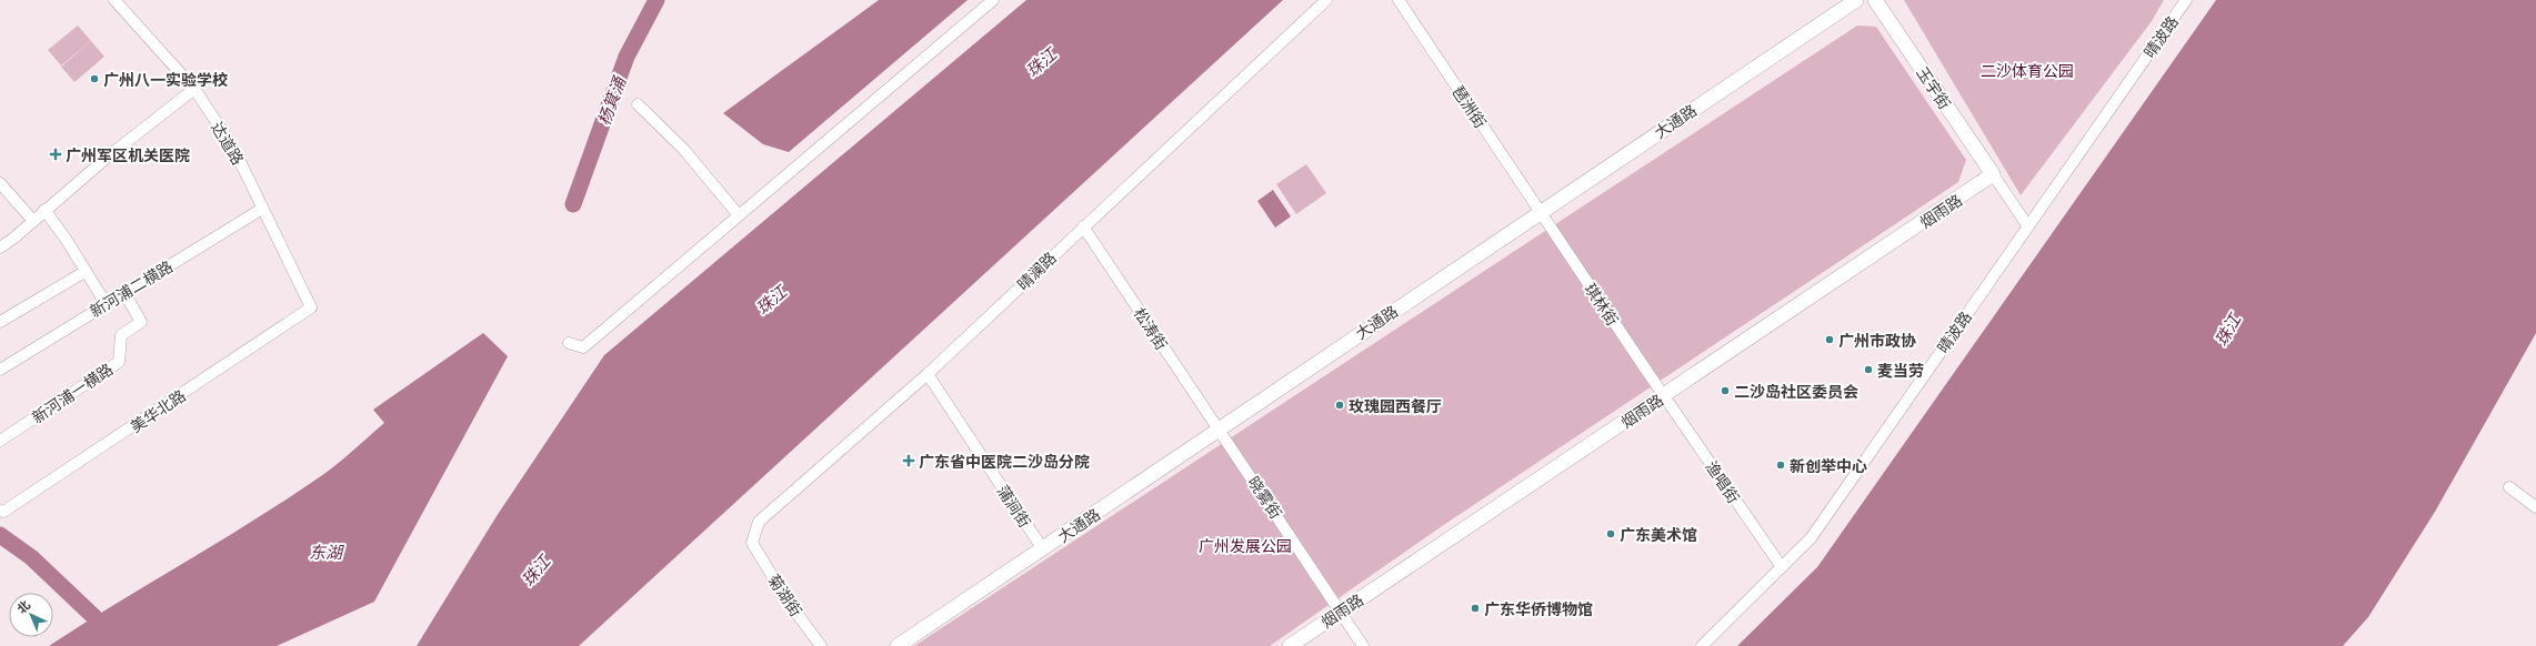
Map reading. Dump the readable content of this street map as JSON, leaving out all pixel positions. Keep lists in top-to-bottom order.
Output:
{
  "streets": {
    "main road": ["玉宇街", "大通路", "烟雨路"],
    "street": [
      "晴波路",
      "琶洲街",
      "达道路",
      "晴澜路",
      "新河浦二横路",
      "琪林街",
      "松涛街",
      "新河浦一横路",
      "美华北路",
      "渔唱街",
      "晓雾街",
      "蒲涧街",
      "菊湖街"
    ]
  },
  "crossings": [
    ["晴波路", "渔唱街"],
    ["玉宇街", "烟雨路"],
    ["琶洲街", "大通路"],
    ["琶洲街", "琪林街"],
    ["大通路", "琪林街"],
    ["大通路", "松涛街"],
    ["大通路", "晓雾街"],
    ["大通路", "蒲涧街"],
    ["达道路", "新河浦二横路"],
    ["达道路", "美华北路"],
    ["烟雨路", "琪林街"],
    ["烟雨路", "渔唱街"],
    ["烟雨路", "晓雾街"],
    ["晴澜路", "松涛街"],
    ["晴澜路", "蒲涧街"],
    ["晴澜路", "菊湖街"],
    ["新河浦二横路", "新河浦一横路"],
    ["琪林街", "渔唱街"],
    ["松涛街", "晓雾街"]
  ],
  "water": ["珠江", "杨箕涌", "东湖"],
  "parks": ["二沙体育公园", "广州发展公园"],
  "places": {
    "other": [
      "广州八一实验学校",
      "广州市政协",
      "麦当劳",
      "二沙岛社区委员会",
      "玫瑰园西餐厅",
      "新创举中心",
      "广东美术馆",
      "广东华侨博物馆"
    ],
    "health": ["广州军区机关医院", "广东省中医院二沙岛分院"]
  },
  "north": "top left"
}
